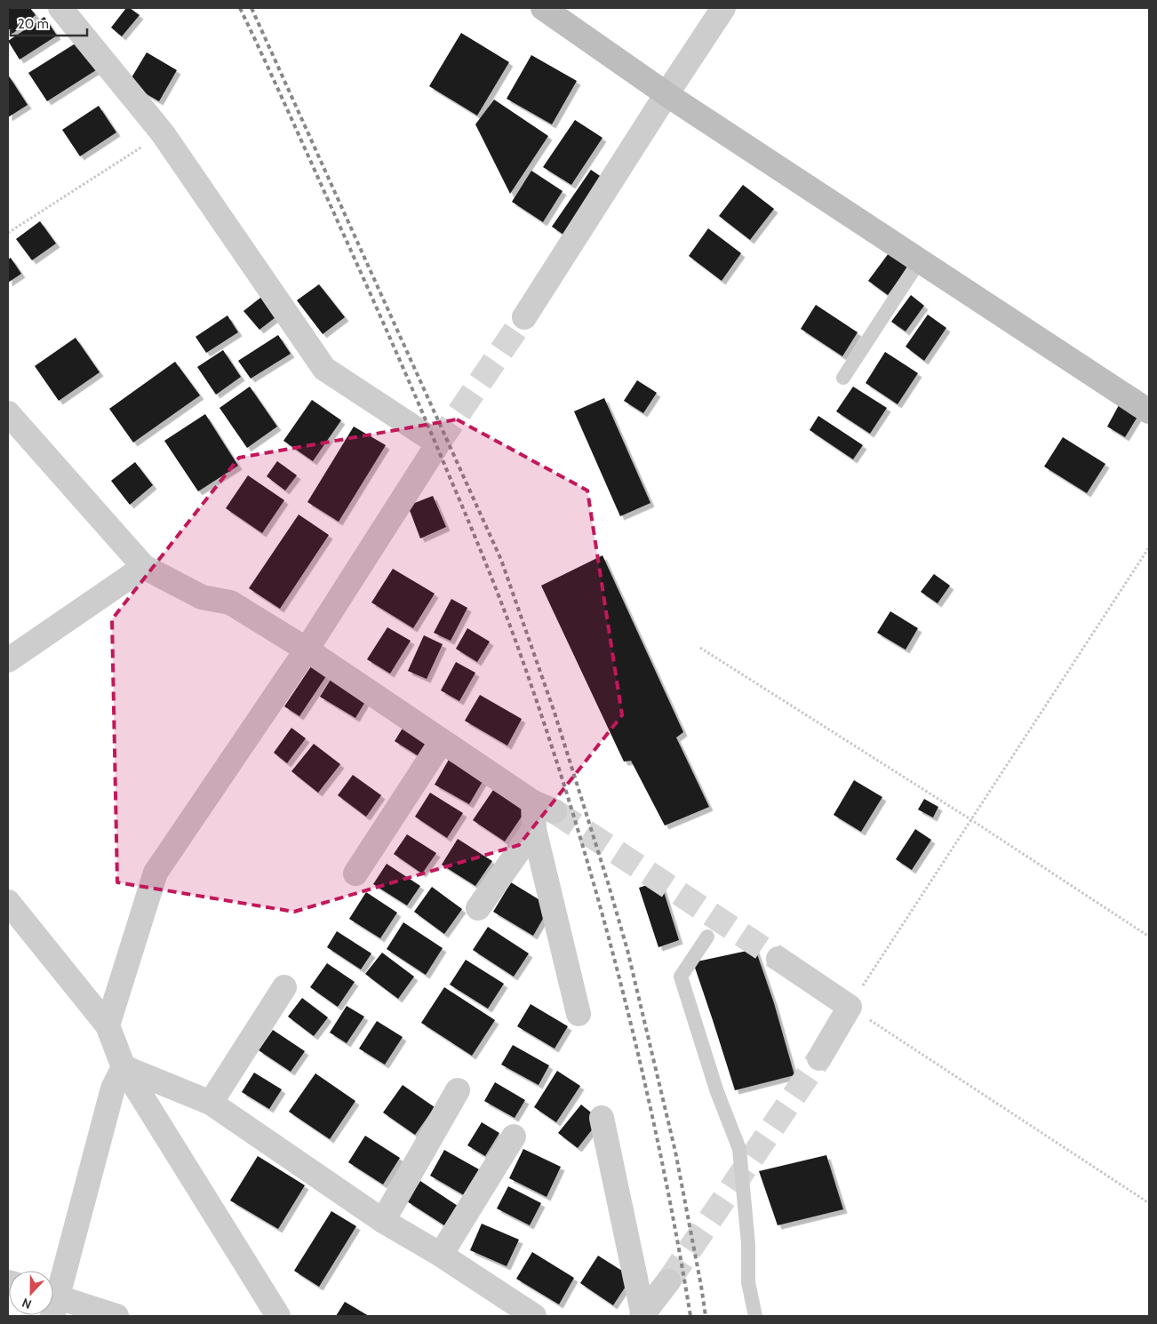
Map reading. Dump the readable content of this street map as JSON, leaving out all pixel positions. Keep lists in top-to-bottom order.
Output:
{
  "scale_bar": "20 m",
  "north": "bottom"
}
